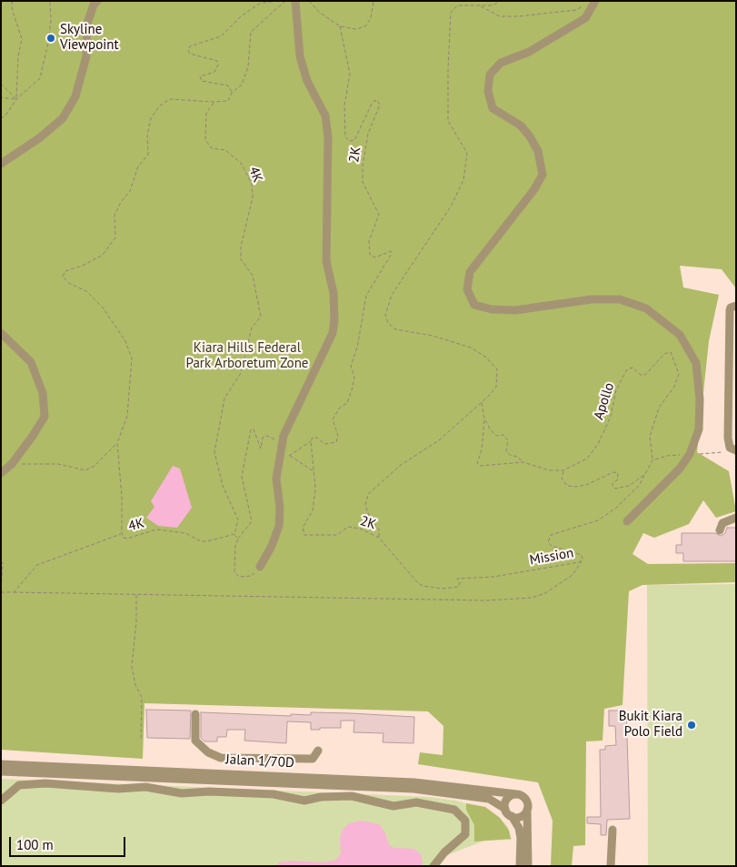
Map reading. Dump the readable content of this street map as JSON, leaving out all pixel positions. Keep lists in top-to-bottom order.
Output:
{
  "streets": {
    "street": ["Jalan 1/70D"],
    "path": [
      "2K",
      "4K",
      "Apollo",
      "Mission"
    ]
  },
  "crossings": [
    ["2K", "Mission"],
    ["Apollo", "Mission"]
  ],
  "parks": ["Kiara Hills Federal Park Arboretum Zone"],
  "places": ["Skyline Viewpoint", "Bukit Kiara Polo Field"],
  "scale_bar": "100 m"
}
